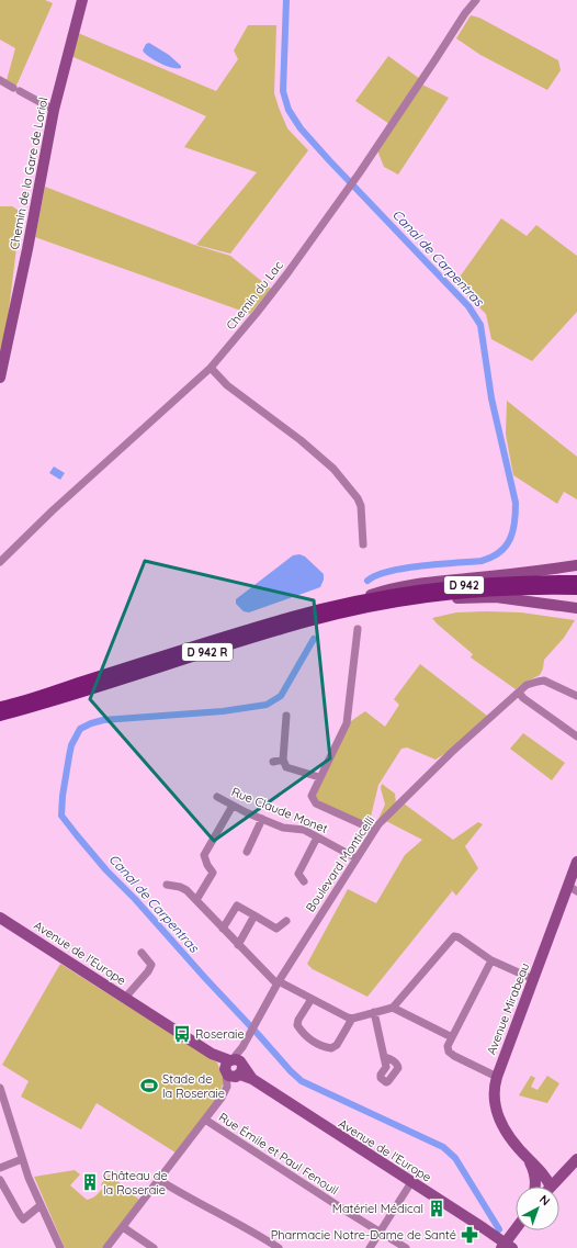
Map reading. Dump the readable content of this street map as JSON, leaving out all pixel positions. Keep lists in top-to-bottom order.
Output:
{
  "streets": {
    "main road": [
      "Chemin de la Gare de Loriol",
      "D 942",
      "D 942 R",
      "Avenue de l'Europe",
      "Avenue Mirabeau"
    ],
    "street": [
      "Chemin du Lac",
      "Rue Claude Monet",
      "Boulevard Monticelli",
      "Rue Émile et Paul Fenouil"
    ]
  },
  "crossings": [
    ["Rue Claude Monet", "Boulevard Monticelli"],
    ["Boulevard Monticelli", "Avenue de l'Europe"],
    ["Boulevard Monticelli", "Rue Émile et Paul Fenouil"]
  ],
  "water": ["Canal de Carpentras"],
  "places": {
    "bus stop": ["Roseraie"],
    "sports": ["Stade de la Roseraie"],
    "building": ["Château de la Roseraie", "Matériel Médical"],
    "pharmacy": ["Pharmacie Notre-Dame de Santé"]
  },
  "north": "top right"
}
